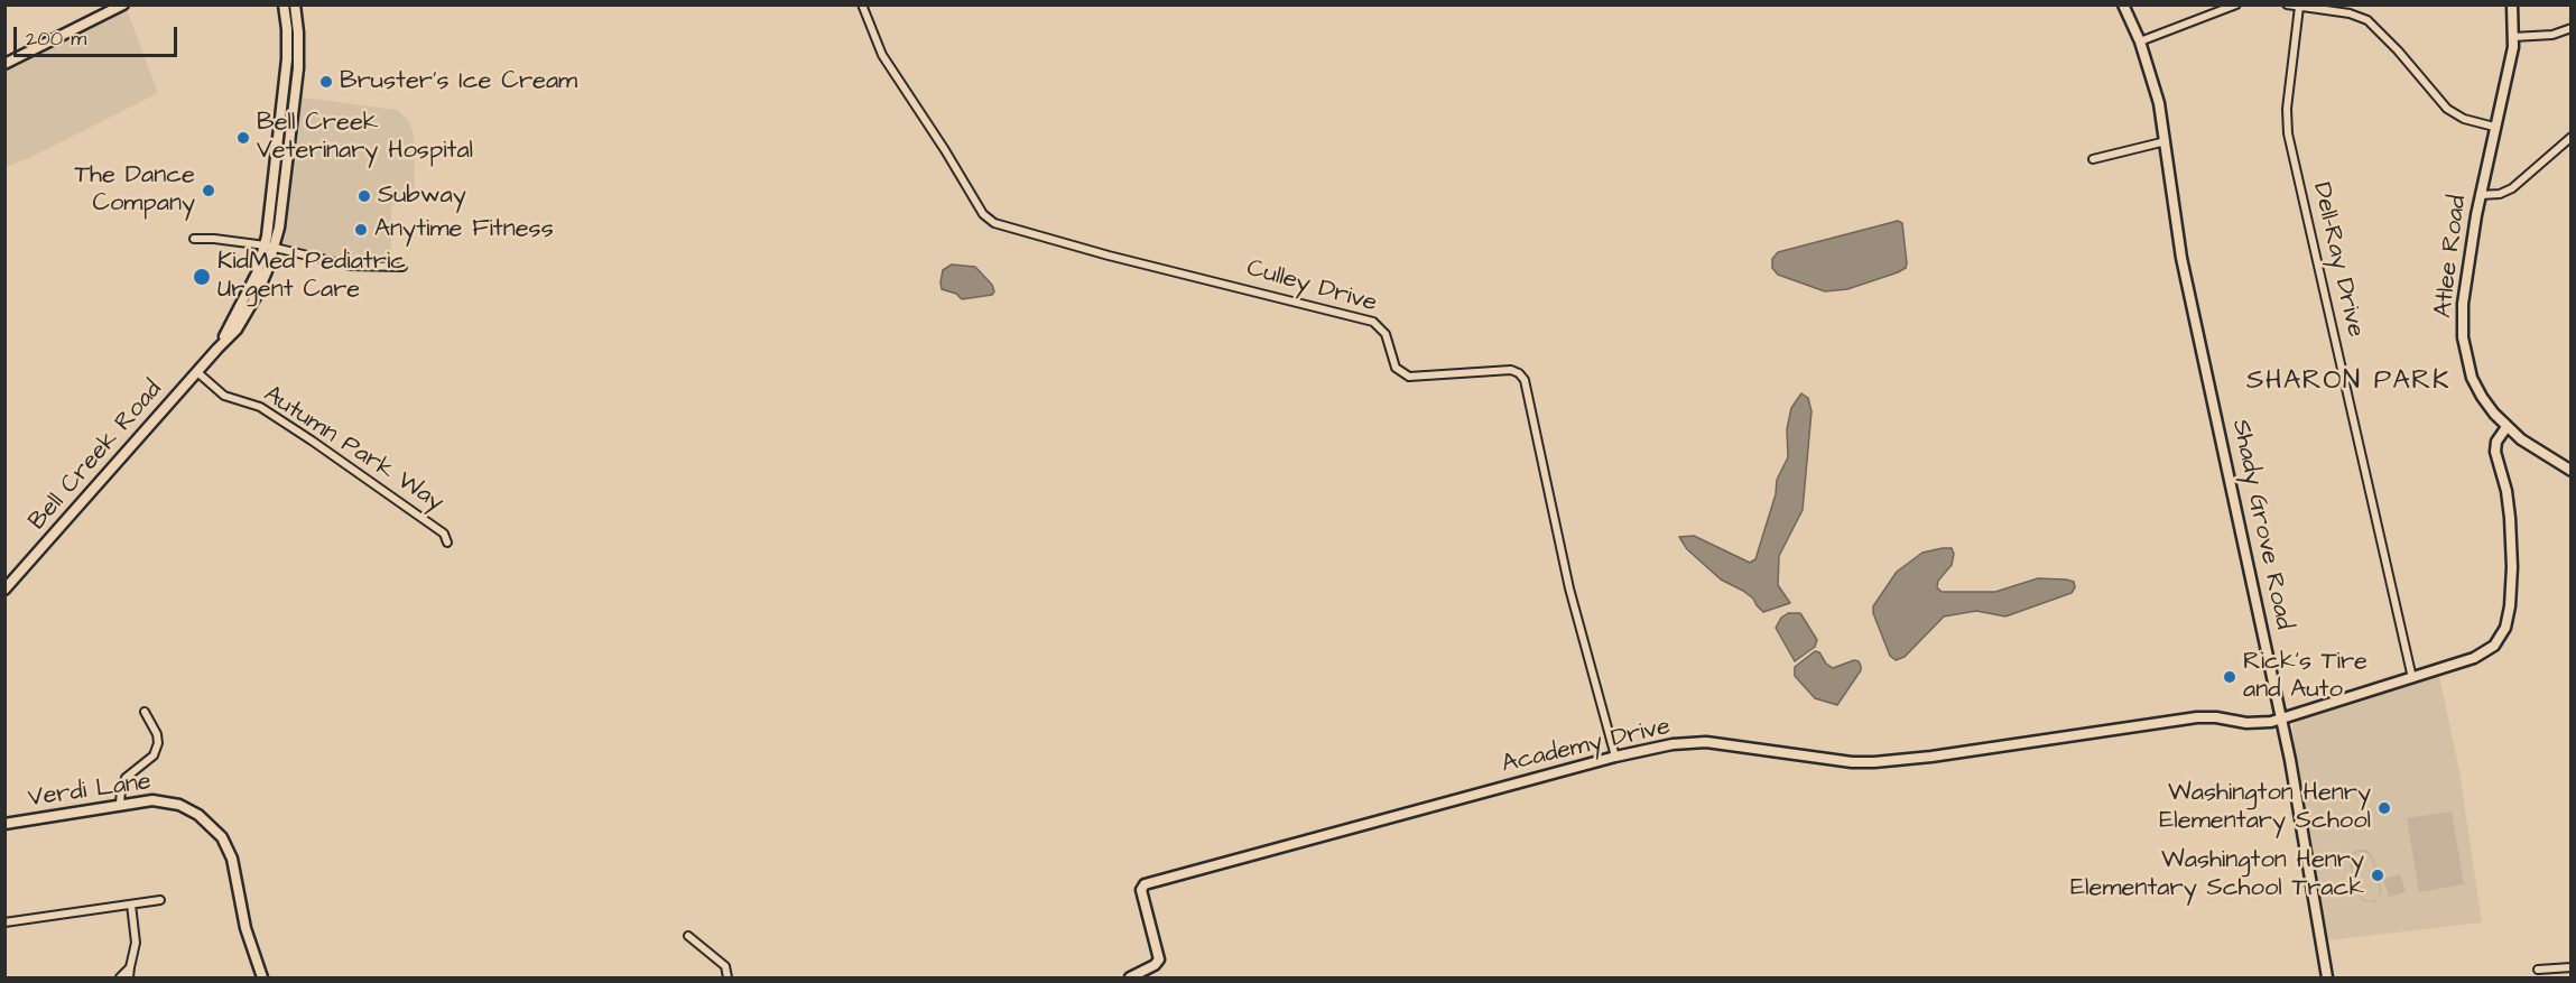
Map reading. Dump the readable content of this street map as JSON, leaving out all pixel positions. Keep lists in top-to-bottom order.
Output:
{
  "streets": {
    "street": [
      "Atlee Road",
      "Dell-Ray Drive",
      "Culley Drive",
      "Autumn Park Way",
      "Bell Creek Road",
      "Shady Grove Road",
      "Academy Drive",
      "Verdi Lane"
    ]
  },
  "crossings": [
    ["Atlee Road", "Academy Drive"],
    ["Dell-Ray Drive", "Academy Drive"],
    ["Culley Drive", "Academy Drive"],
    ["Autumn Park Way", "Bell Creek Road"],
    ["Shady Grove Road", "Academy Drive"]
  ],
  "districts": ["SHARON PARK"],
  "places": [
    "Bruster's Ice Cream",
    "Bell Creek Veterinary Hospital",
    "The Dance Company",
    "Subway",
    "Anytime Fitness",
    "KidMed Pediatric Urgent Care",
    "Rick's Tire and Auto",
    "Washington Henry Elementary School",
    "Washington Henry Elementary School Track"
  ],
  "scale_bar": "200 m"
}
